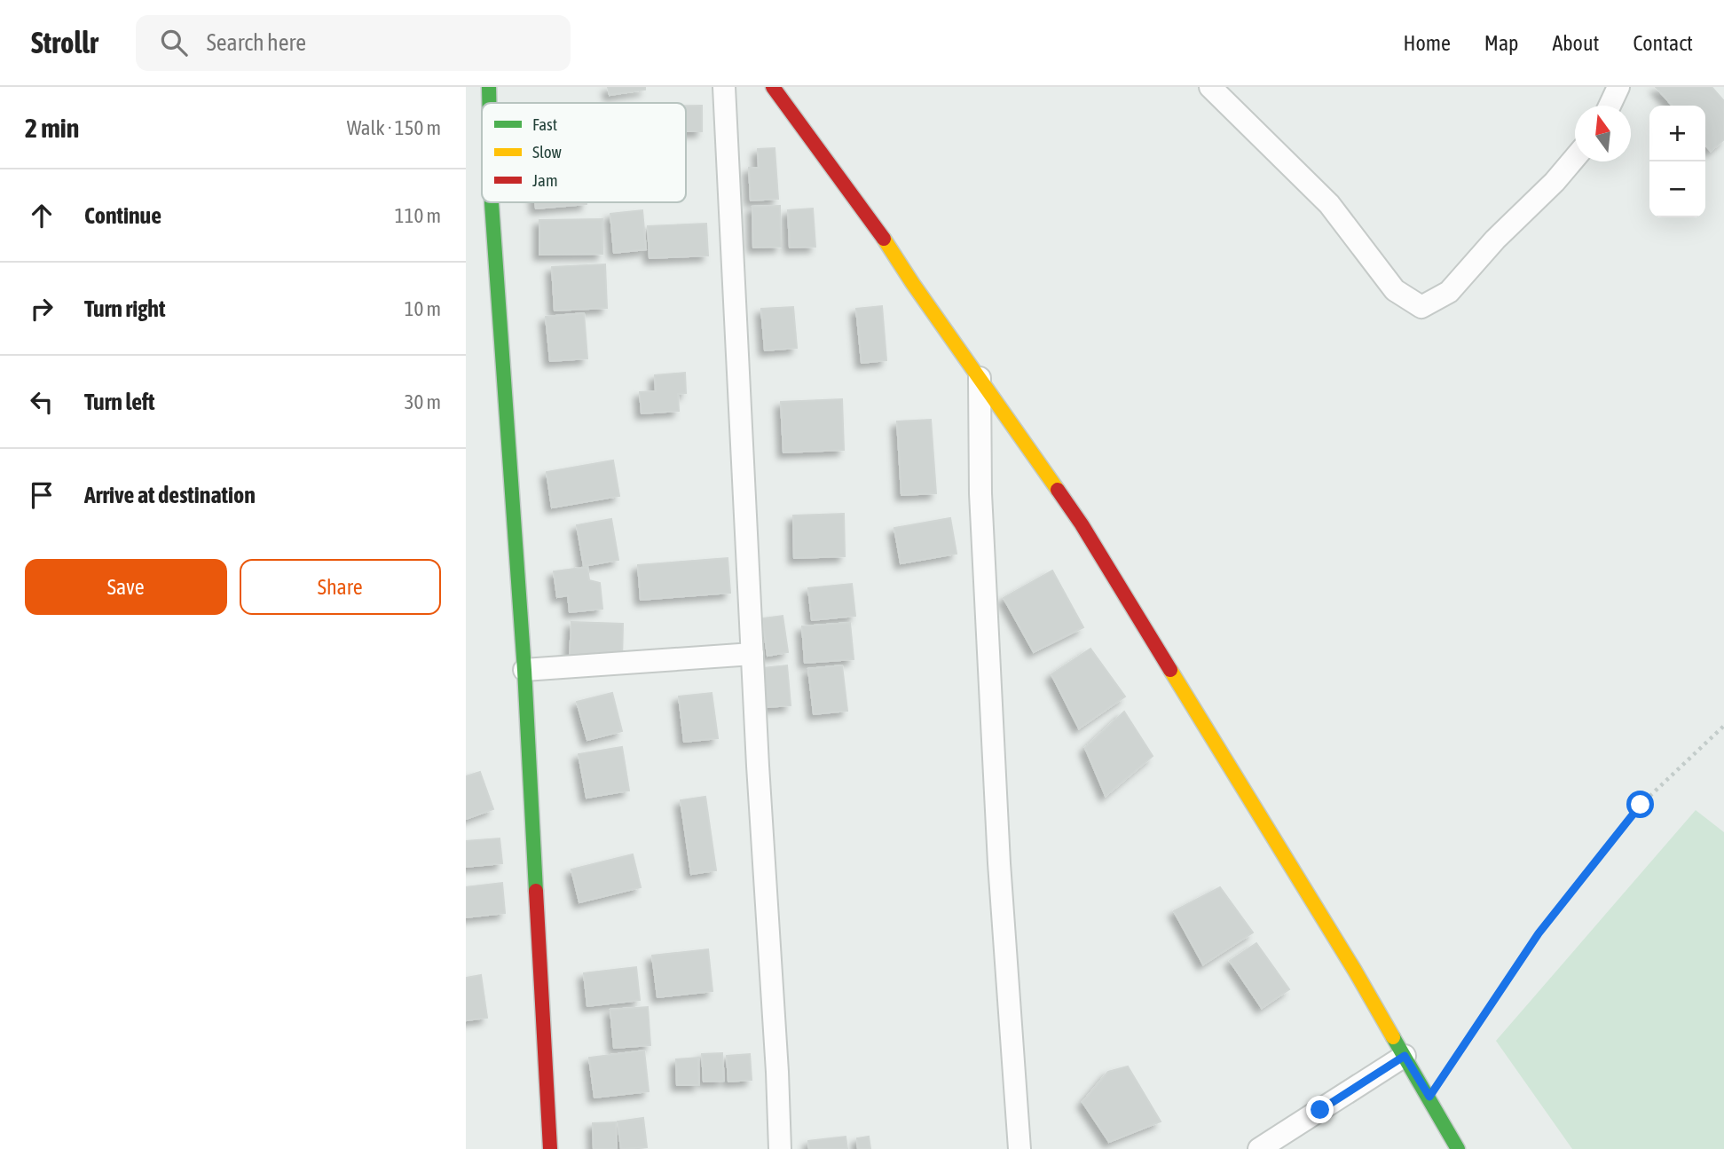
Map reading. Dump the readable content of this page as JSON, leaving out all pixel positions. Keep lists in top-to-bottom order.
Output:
{
  "legend": ["Fast", "Slow", "Jam"],
  "north": "top",
  "page": {
    "header": "Strollr",
    "search": "Search here",
    "nav": [
      "Home",
      "Map",
      "About",
      "Contact"
    ],
    "heading": ["2 min", "Walk · 150 m"],
    "map_buttons": ["+", "−"],
    "list": [
      ["Continue", "110 m"],
      ["Turn right", "10 m"],
      ["Turn left", "30 m"],
      "Arrive at destination"
    ],
    "buttons": ["Save", "Share"]
  }
}
